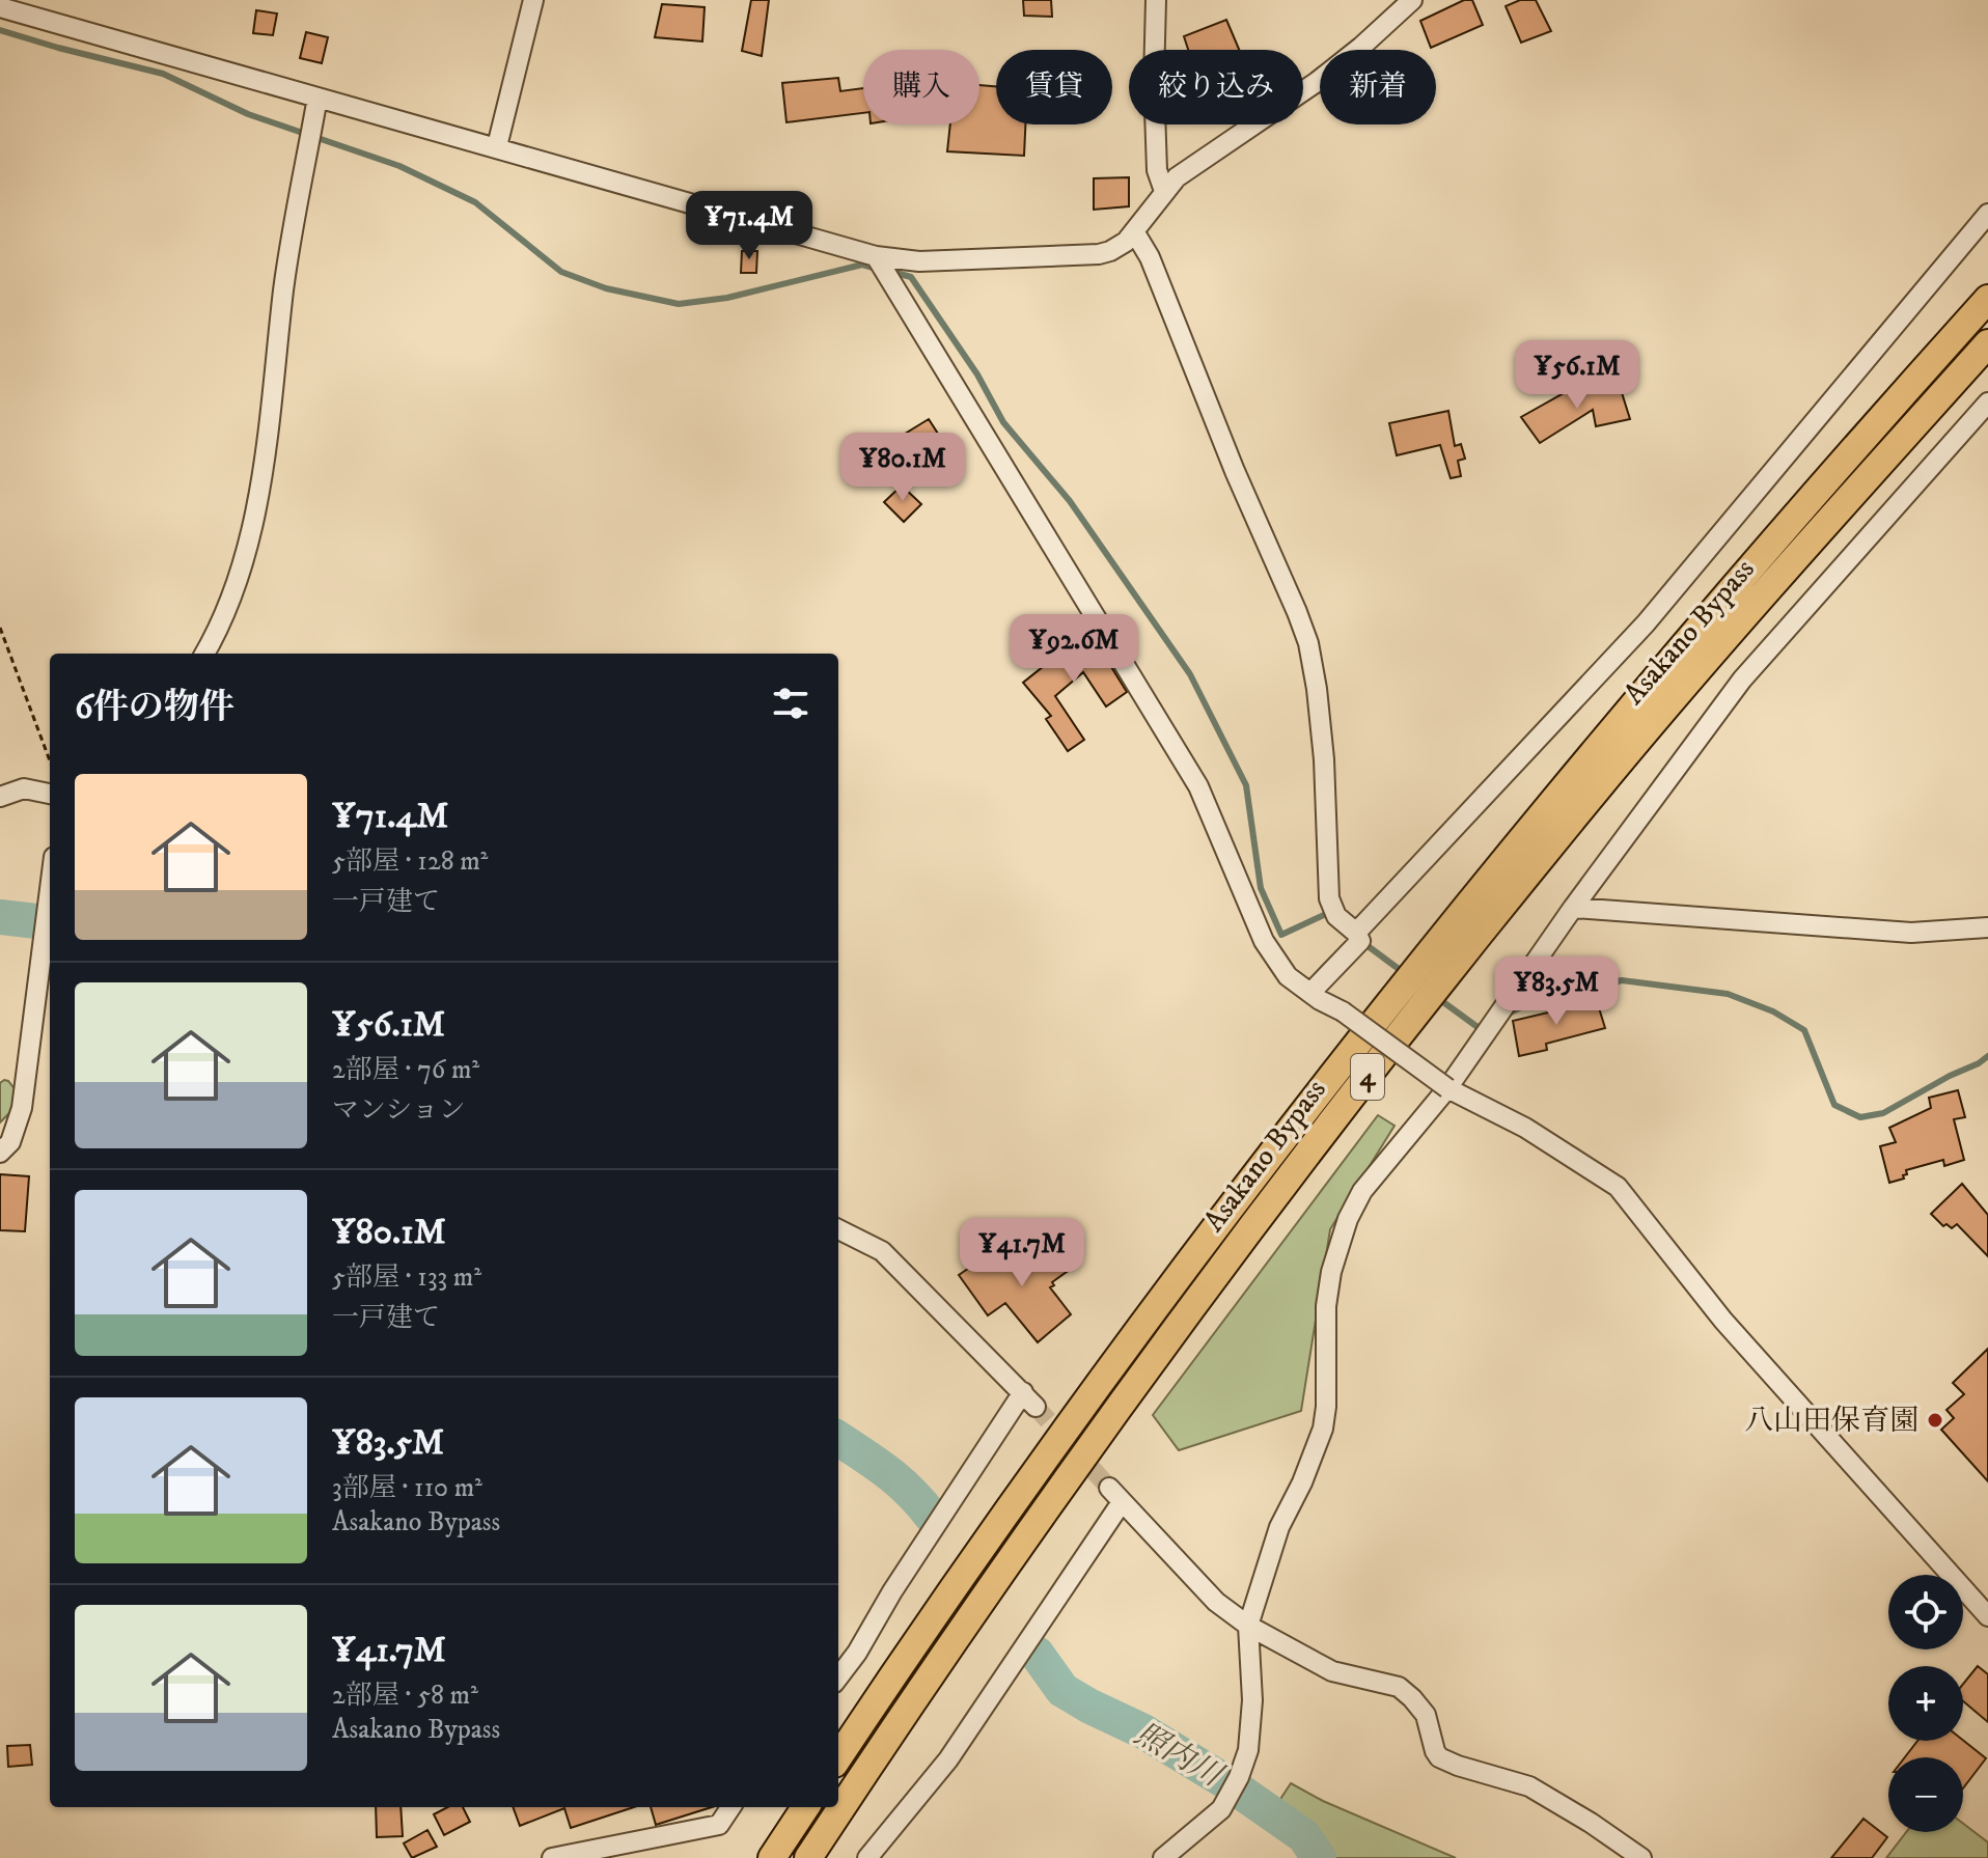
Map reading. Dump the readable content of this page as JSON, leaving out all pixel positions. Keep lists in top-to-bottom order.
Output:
{
  "streets": {
    "highway": ["Asakano Bypass", "4"]
  },
  "water": ["照内川"],
  "places": ["八山田保育園"],
  "page": {
    "chip": [
      "購入",
      "賃貸",
      "絞り込み",
      "新着"
    ],
    "price": [
      "¥71.4M",
      "¥56.1M",
      "¥80.1M",
      "¥92.6M",
      "¥83.5M",
      "¥41.7M"
    ],
    "heading": "6件の物件",
    "list": [
      {
        "name": "¥71.4M",
        "note": "5部屋 · 128 m² · 一戸建て"
      },
      {
        "name": "¥56.1M",
        "note": "2部屋 · 76 m² · マンション"
      },
      {
        "name": "¥80.1M",
        "note": "5部屋 · 133 m² · 一戸建て"
      },
      {
        "name": "¥83.5M",
        "note": "3部屋 · 110 m² · Asakano Bypass"
      },
      {
        "name": "¥41.7M",
        "note": "2部屋 · 58 m² · Asakano Bypass"
      }
    ],
    "map_buttons": ["+", "−"]
  }
}
